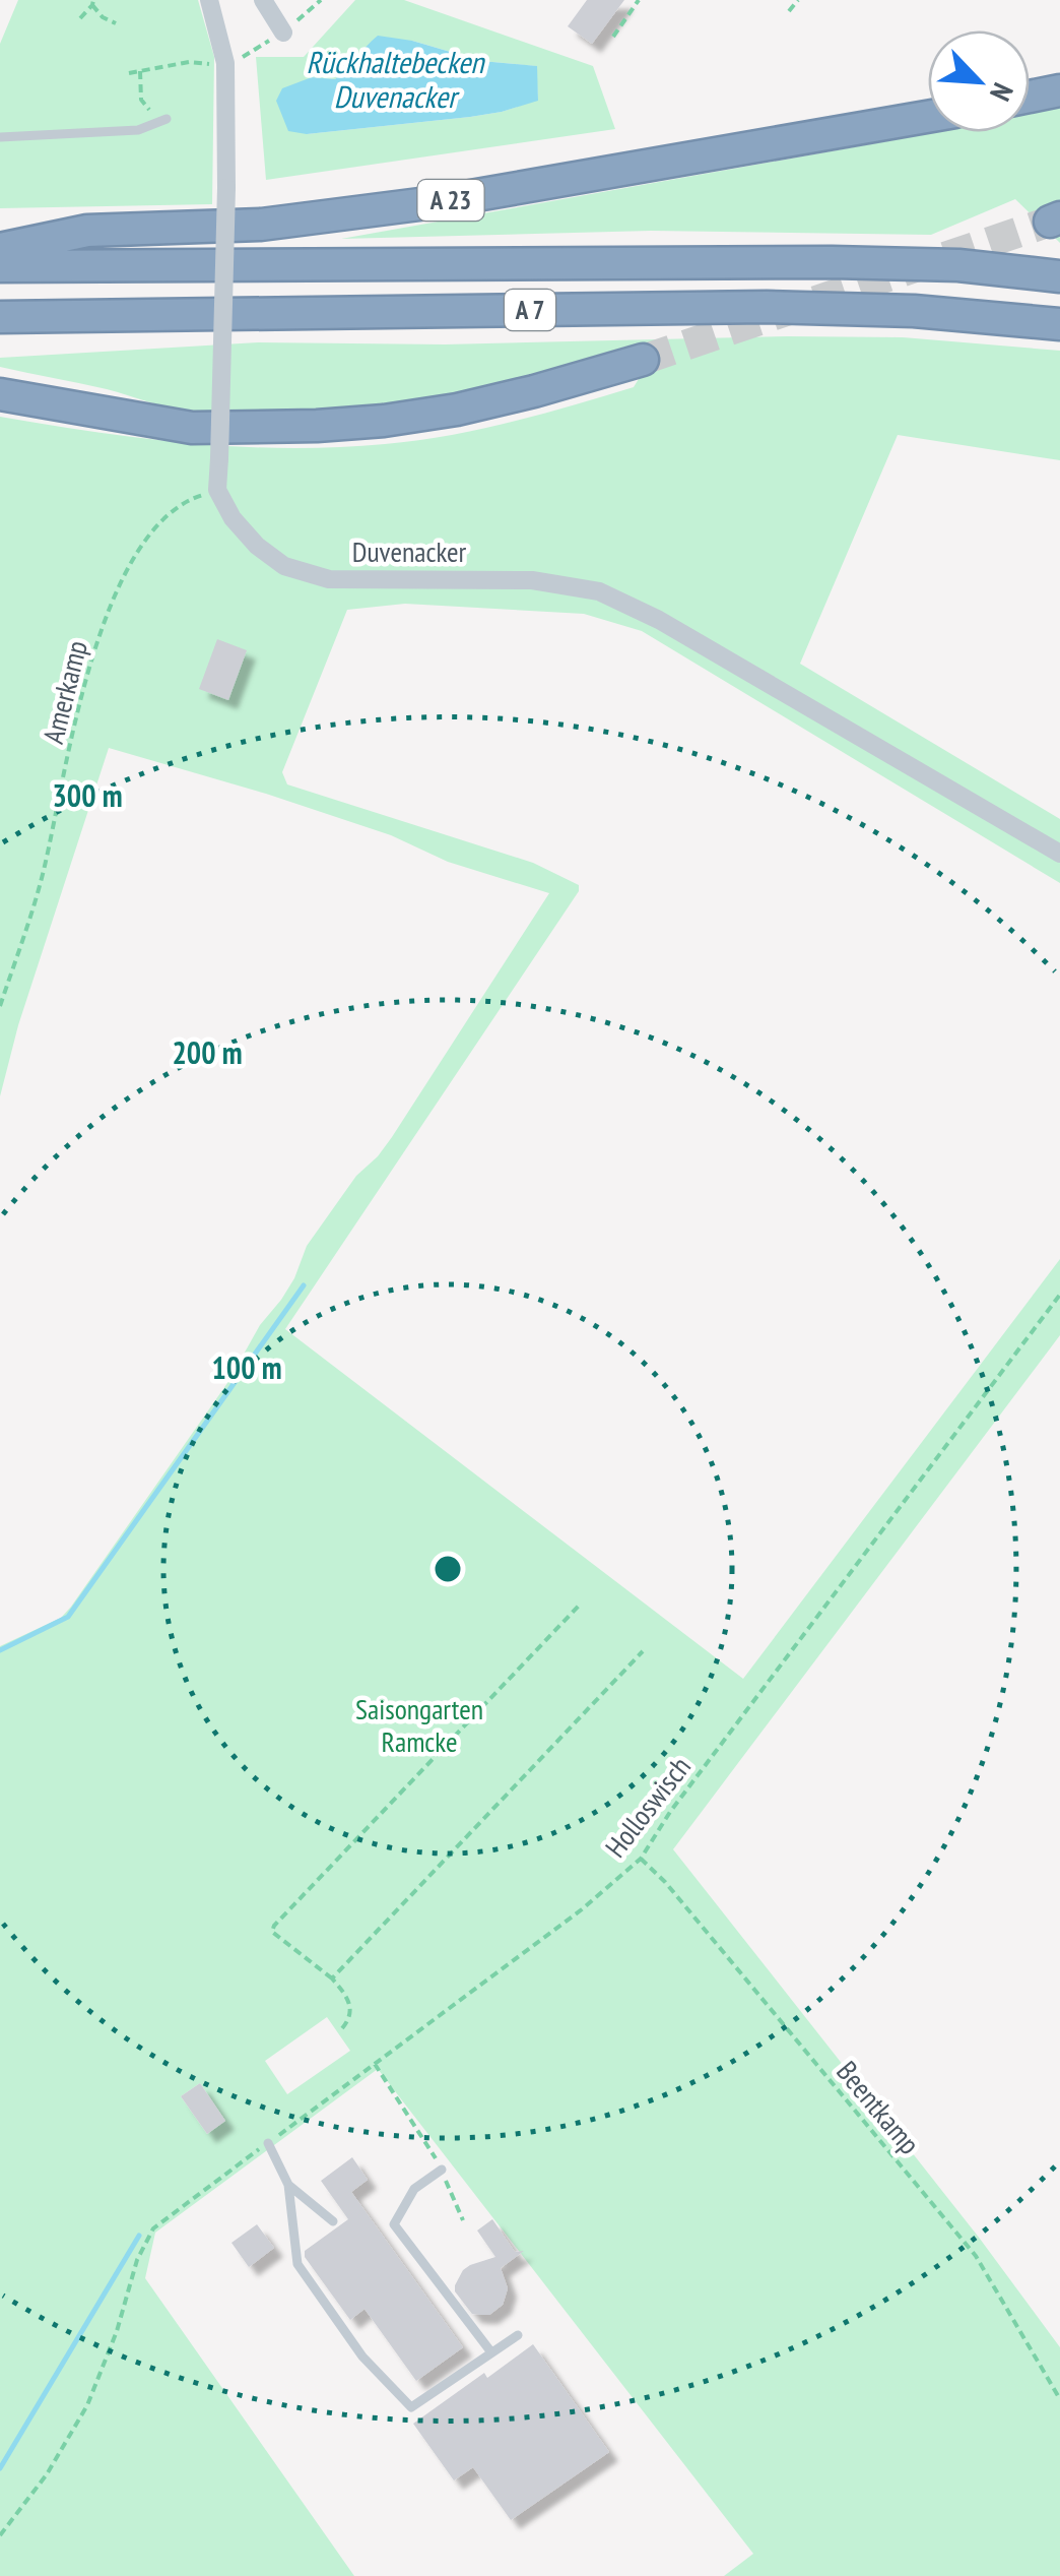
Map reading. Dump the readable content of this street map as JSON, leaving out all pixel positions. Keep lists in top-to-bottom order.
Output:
{
  "streets": {
    "highway": ["A 23", "A 7"],
    "street": ["Duvenacker"],
    "path": ["Amerkamp", "Holloswisch", "Beentkamp"]
  },
  "crossings": [
    ["Duvenacker", "Amerkamp"],
    ["Holloswisch", "Beentkamp"]
  ],
  "water": ["Rückhaltebecken Duvenacker"],
  "parks": ["Saisongarten Ramcke"],
  "north": "bottom right",
  "rings": ["300 m", "200 m", "100 m"]
}
